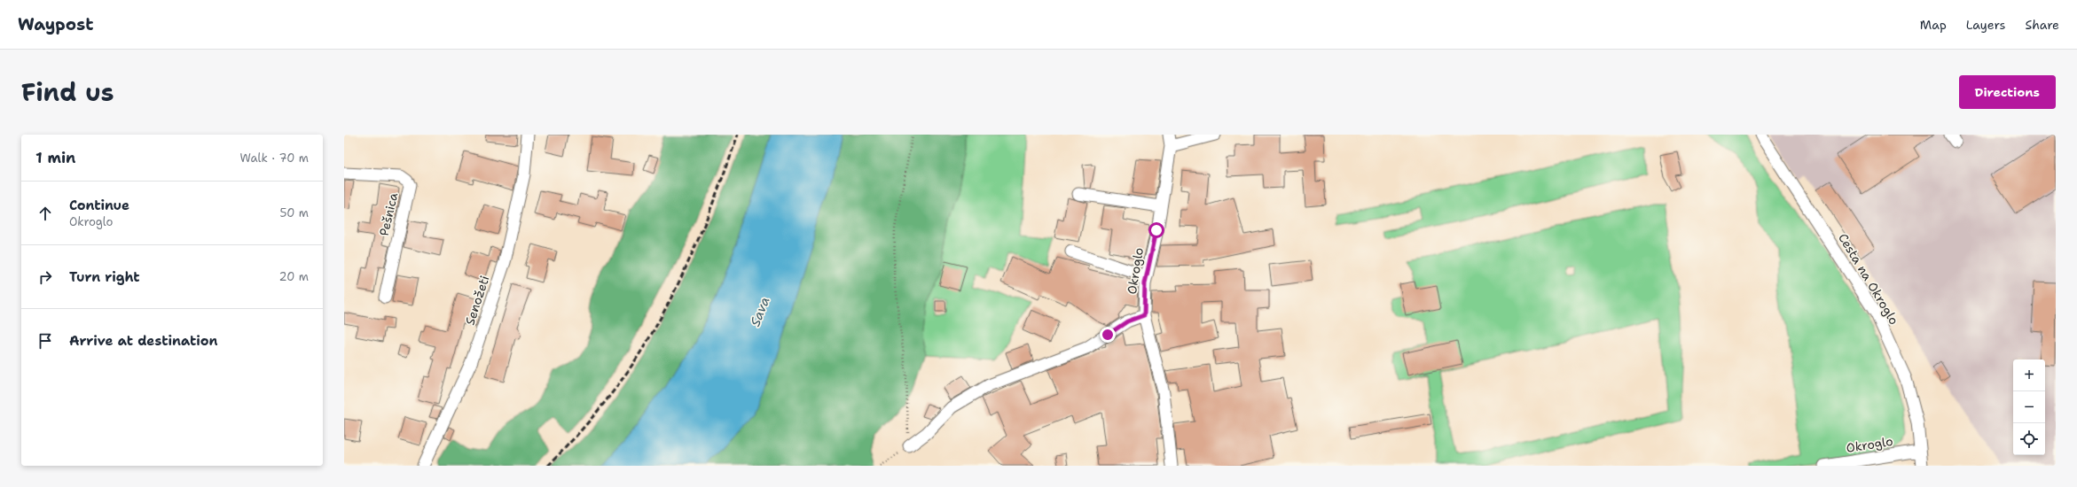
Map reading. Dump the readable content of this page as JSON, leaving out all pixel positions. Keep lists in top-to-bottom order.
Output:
{
  "streets": {
    "street": [
      "Pešnica",
      "Okroglo",
      "Cesta na Okroglo",
      "Senožeti"
    ]
  },
  "crossings": [
    ["Okroglo", "Cesta na Okroglo"]
  ],
  "water": ["Sava"],
  "page": {
    "header": "Waypost",
    "nav": ["Map", "Layers", "Share"],
    "title": "Find us",
    "buttons": "Directions",
    "heading": ["1 min", "Walk · 70 m"],
    "list": [
      ["Continue", "Okroglo", "50 m"],
      ["Turn right", "20 m"],
      "Arrive at destination"
    ],
    "map_buttons": ["+", "−"]
  }
}
